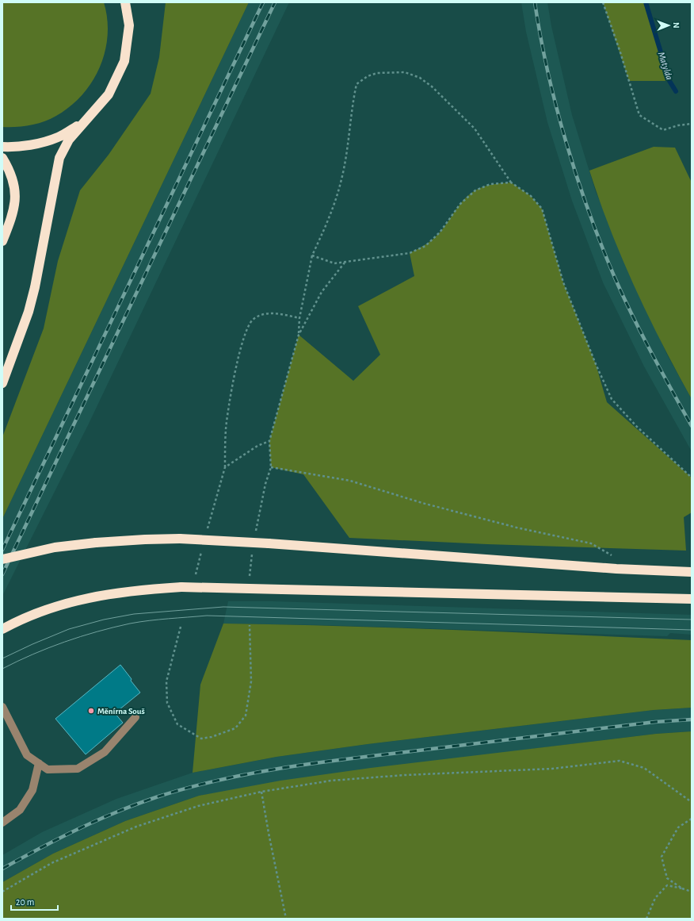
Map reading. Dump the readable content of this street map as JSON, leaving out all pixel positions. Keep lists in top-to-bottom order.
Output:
{
  "water": ["Matylda"],
  "places": ["Měnírna Souš"],
  "scale_bar": "20 m",
  "north": "right"
}
